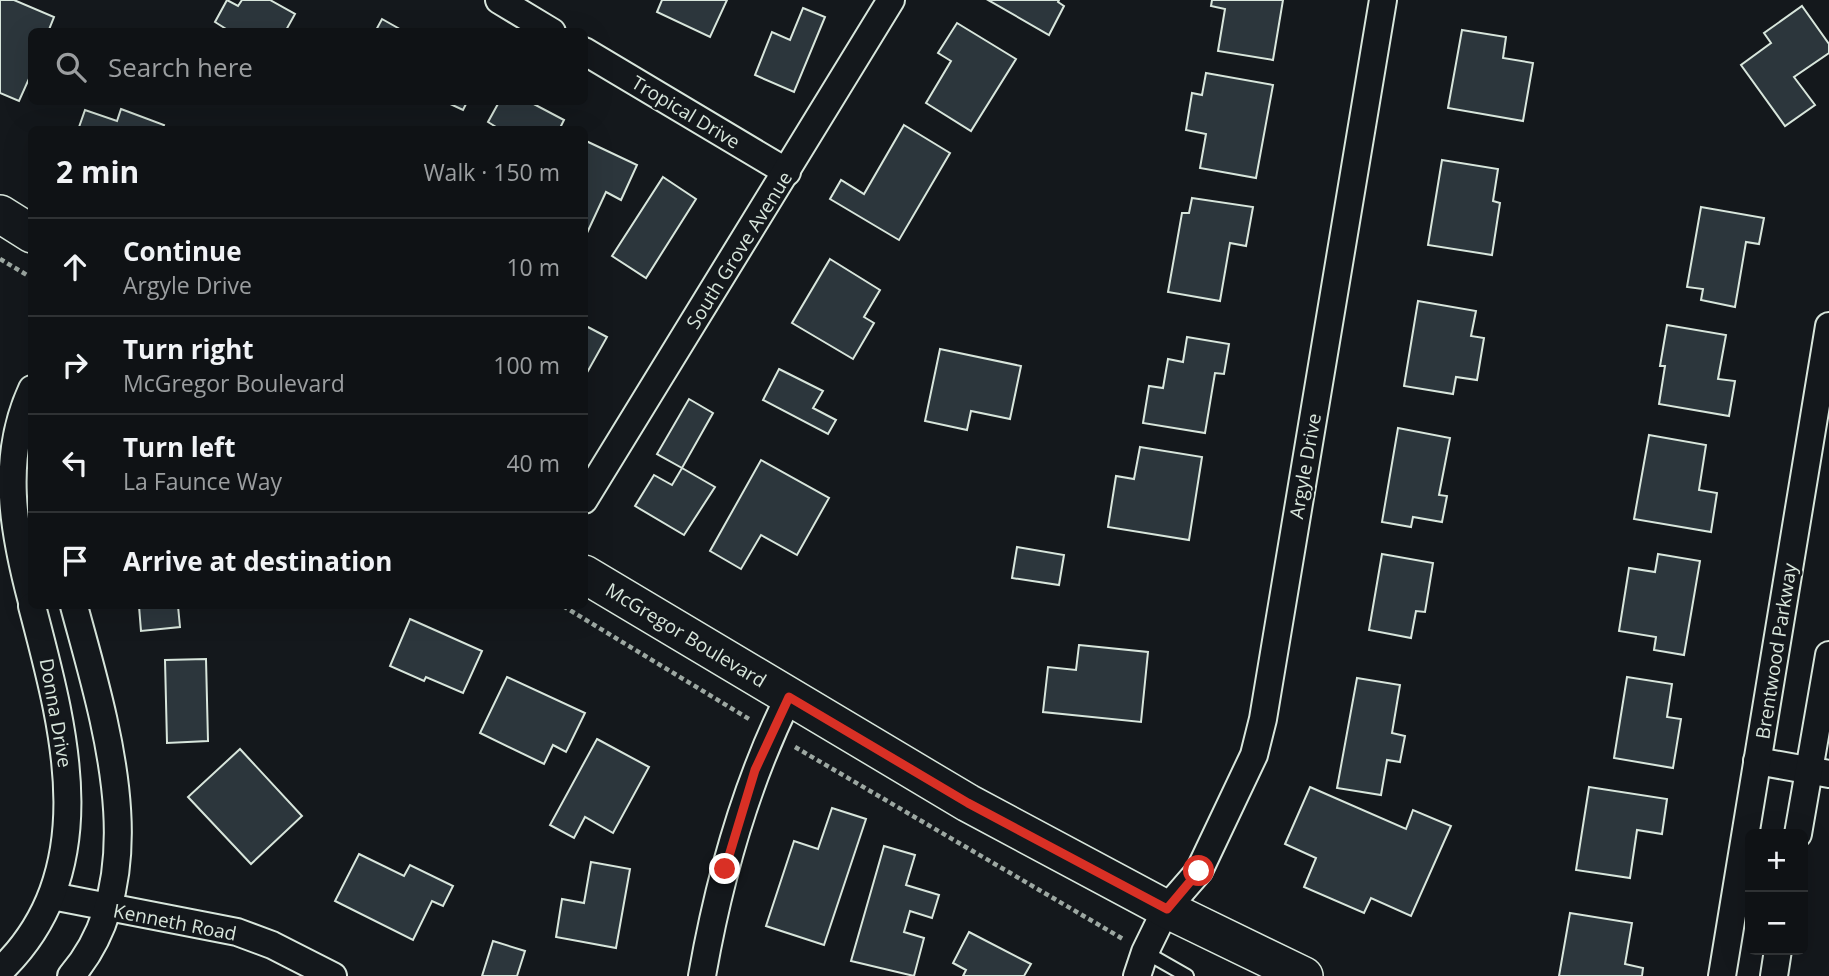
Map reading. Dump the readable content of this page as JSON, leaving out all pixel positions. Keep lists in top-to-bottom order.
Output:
{
  "streets": {
    "main road": ["McGregor Boulevard"],
    "street": [
      "Tropical Drive",
      "South Grove Avenue",
      "Argyle Drive",
      "Brentwood Parkway",
      "Donna Drive",
      "Kenneth Road"
    ]
  },
  "crossings": [
    ["Tropical Drive", "South Grove Avenue"],
    ["Argyle Drive", "McGregor Boulevard"],
    ["Donna Drive", "Kenneth Road"]
  ],
  "page": {
    "search": "Search here",
    "heading": ["2 min", "Walk · 150 m"],
    "list": [
      ["Continue", "Argyle Drive", "10 m"],
      ["Turn right", "McGregor Boulevard", "100 m"],
      ["Turn left", "La Faunce Way", "40 m"],
      "Arrive at destination"
    ],
    "map_buttons": ["+", "−"]
  }
}
